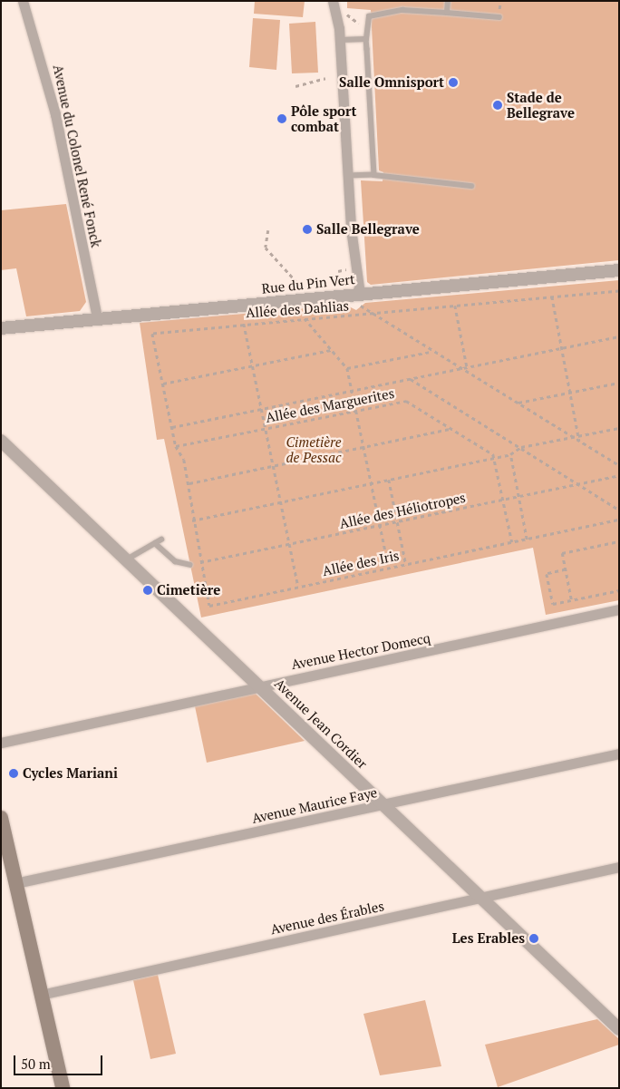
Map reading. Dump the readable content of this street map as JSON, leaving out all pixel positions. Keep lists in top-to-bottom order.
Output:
{
  "streets": {
    "street": [
      "Avenue du Colonel René Fonck",
      "Rue du Pin Vert",
      "Avenue Hector Domecq",
      "Avenue Jean Cordier",
      "Avenue Maurice Faye",
      "Avenue des Érables"
    ],
    "path": [
      "Allée des Dahlias",
      "Allée des Marguerites",
      "Allée des Héliotropes",
      "Allée des Iris"
    ]
  },
  "crossings": [
    ["Avenue du Colonel René Fonck", "Rue du Pin Vert"],
    ["Allée des Dahlias", "Allée des Marguerites"],
    ["Allée des Dahlias", "Allée des Iris"],
    ["Allée des Héliotropes", "Allée des Iris"],
    ["Avenue Hector Domecq", "Avenue Jean Cordier"],
    ["Avenue Jean Cordier", "Avenue Maurice Faye"],
    ["Avenue Jean Cordier", "Avenue des Érables"]
  ],
  "parks": ["Cimetière de Pessac"],
  "places": [
    "Salle Omnisport",
    "Stade de Bellegrave",
    "Pôle sport combat",
    "Salle Bellegrave",
    "Cimetière",
    "Cycles Mariani",
    "Les Erables"
  ],
  "scale_bar": "50 m"
}
